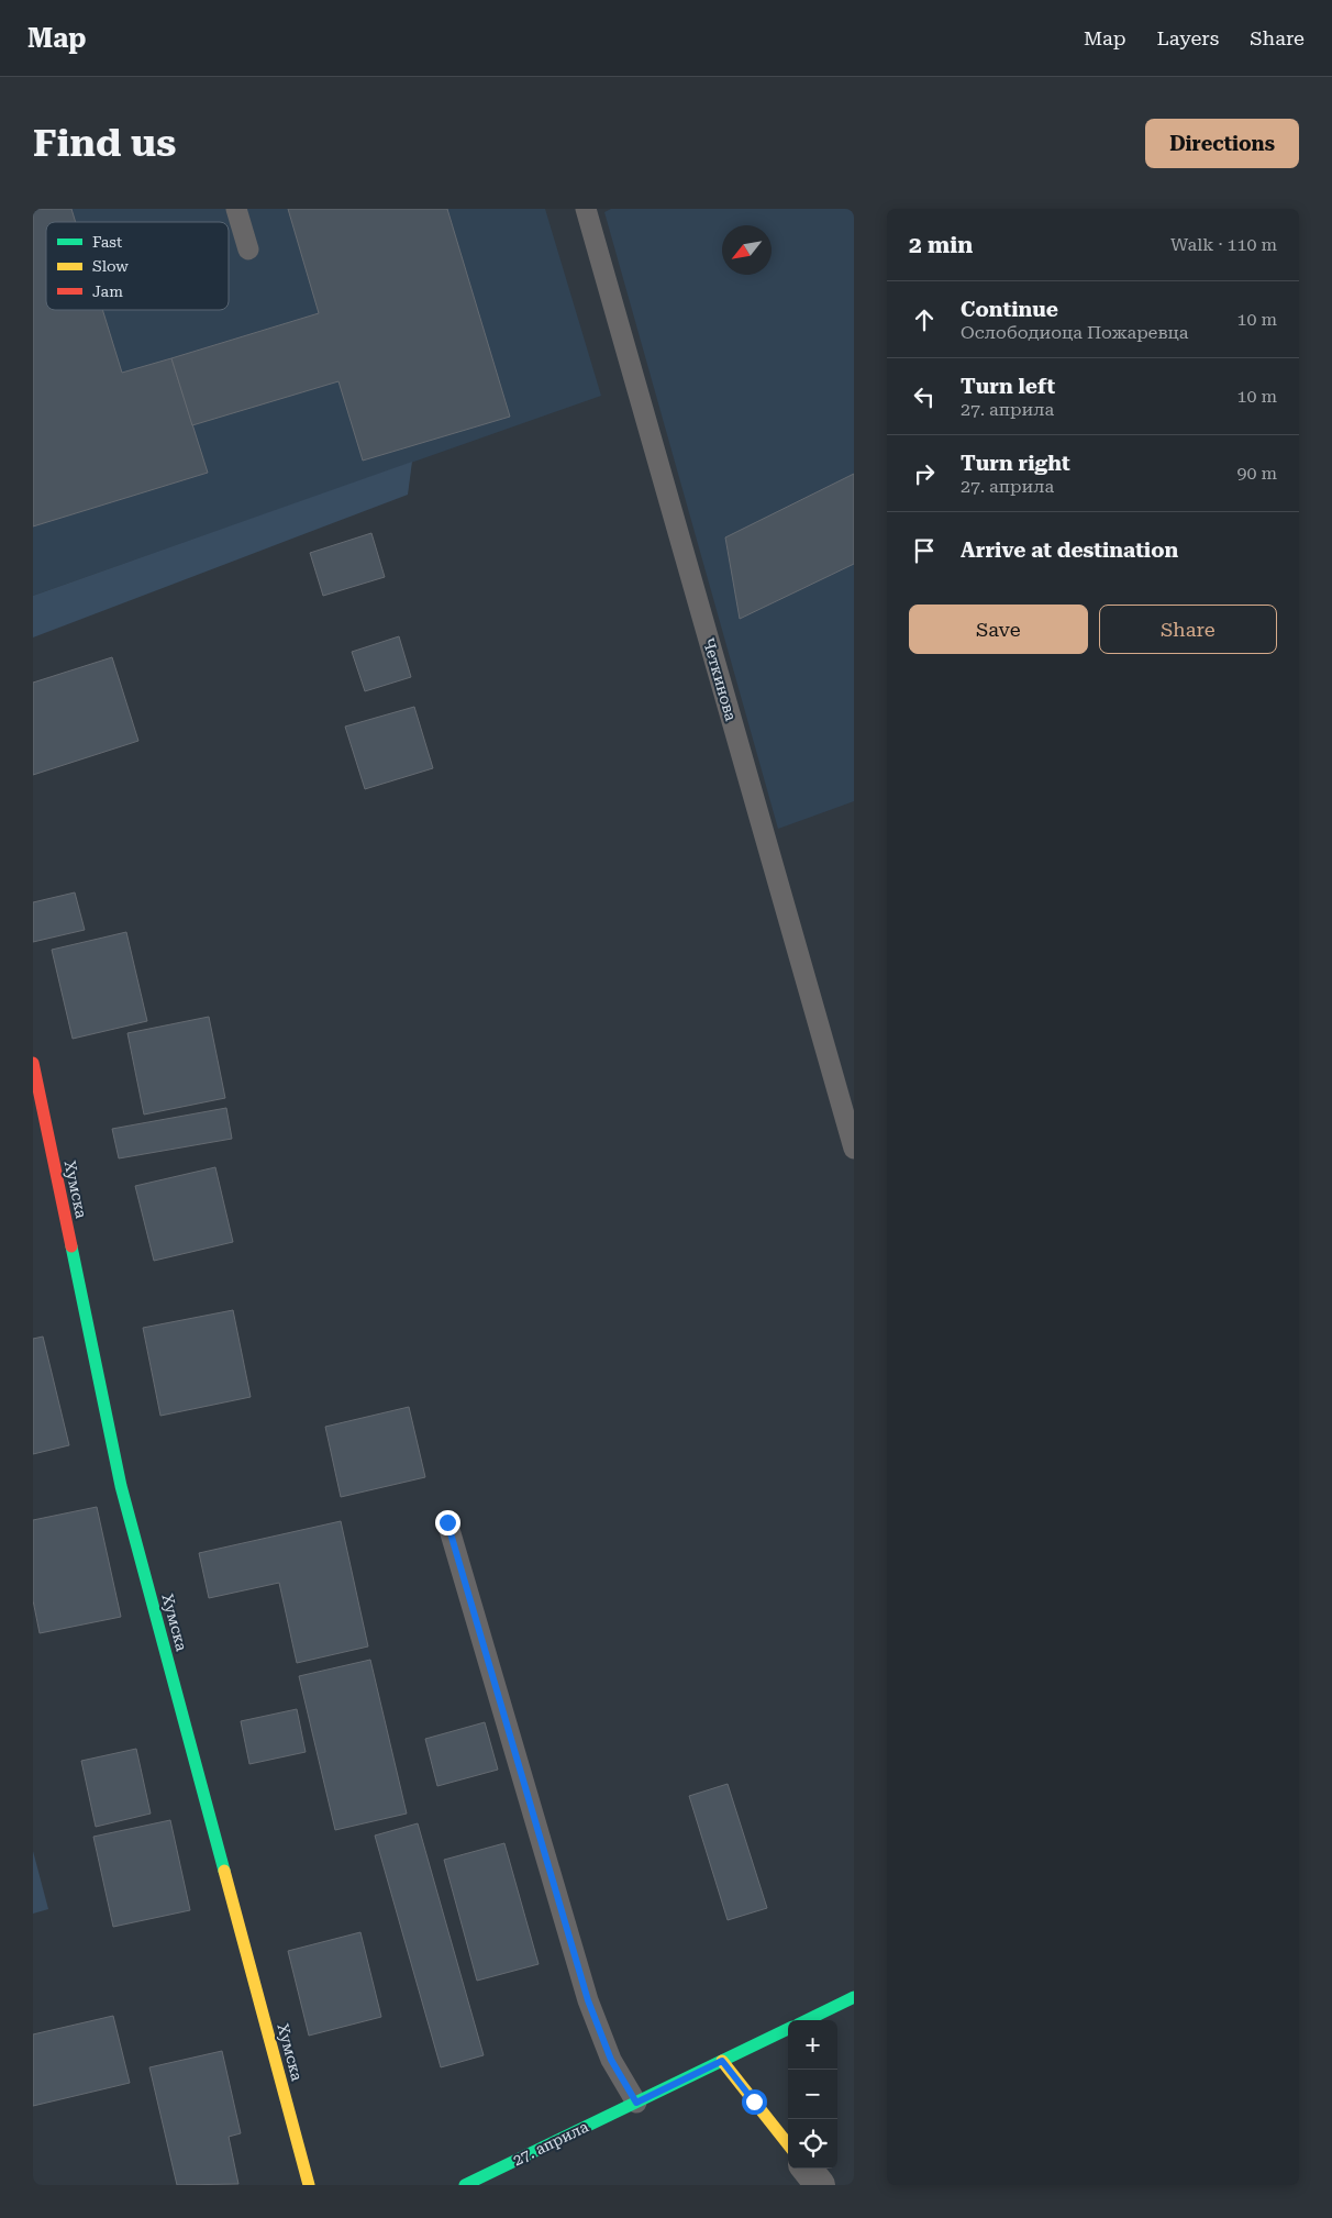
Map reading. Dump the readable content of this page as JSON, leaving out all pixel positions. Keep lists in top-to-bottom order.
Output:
{
  "streets": {
    "street": ["Хумска", "27. априла"],
    "lane": ["Четкинова"]
  },
  "legend": ["Fast", "Slow", "Jam"],
  "north": "bottom left",
  "page": {
    "header": "Map",
    "nav": ["Map", "Layers", "Share"],
    "buttons": [
      "Directions",
      ["Save", "Share"]
    ],
    "title": "Find us",
    "heading": ["2 min", "Walk · 110 m"],
    "list": [
      ["Continue", "Ослободиоца Пожаревца", "10 m"],
      ["Turn left", "27. априла", "10 m"],
      ["Turn right", "27. априла", "90 m"],
      "Arrive at destination"
    ],
    "map_buttons": ["+", "−"]
  }
}
